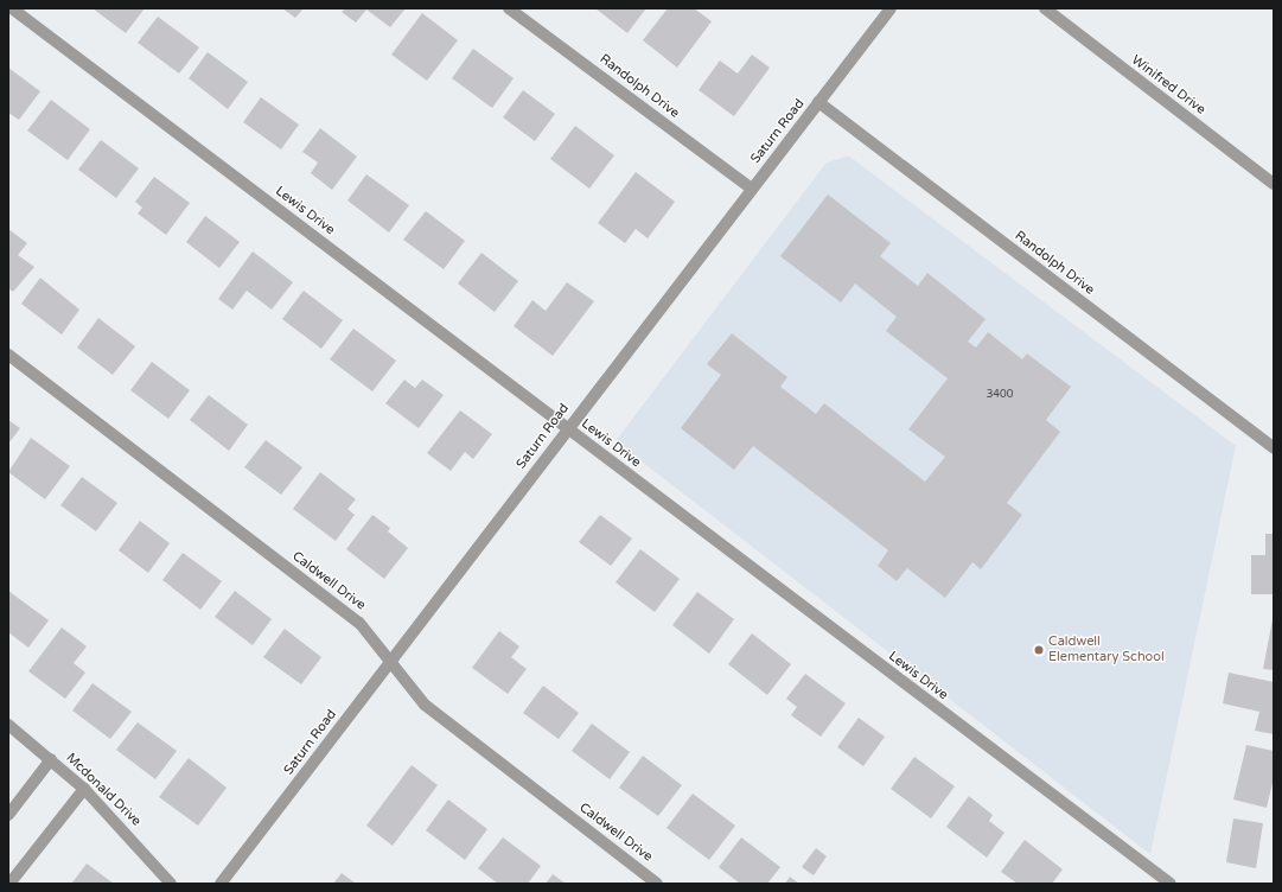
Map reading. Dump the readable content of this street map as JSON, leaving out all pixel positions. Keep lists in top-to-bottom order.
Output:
{
  "streets": {
    "street": [
      "Winifred Drive",
      "Randolph Drive",
      "Saturn Road",
      "Lewis Drive",
      "Caldwell Drive",
      "Mcdonald Drive"
    ]
  },
  "crossings": [
    ["Randolph Drive", "Saturn Road"],
    ["Saturn Road", "Lewis Drive"],
    ["Saturn Road", "Caldwell Drive"]
  ],
  "places": ["Caldwell Elementary School"],
  "house_numbers": ["3400"]
}
